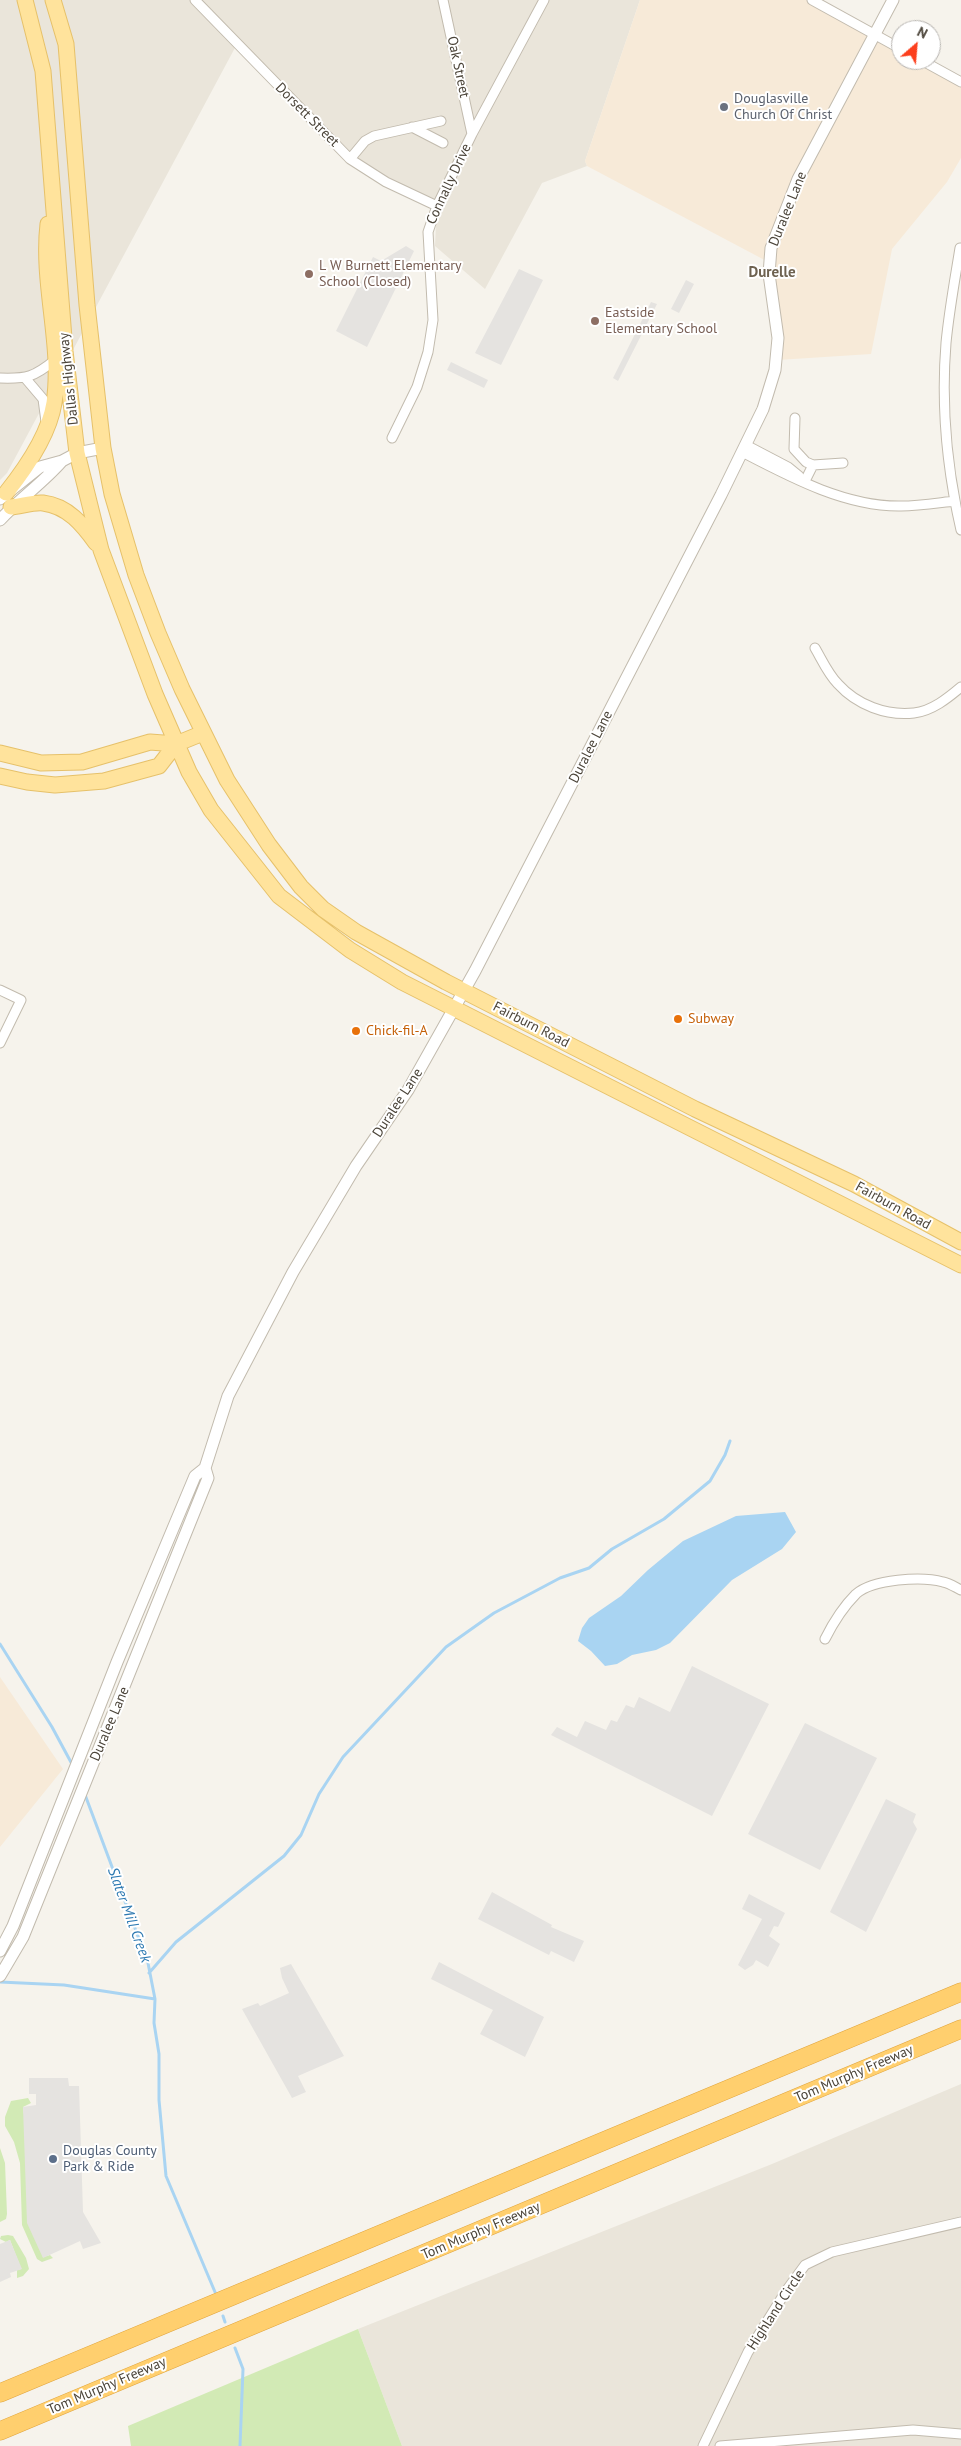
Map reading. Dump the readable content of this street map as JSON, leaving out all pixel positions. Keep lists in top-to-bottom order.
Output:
{
  "streets": {
    "highway": ["Tom Murphy Freeway"],
    "main road": ["Dallas Highway", "Fairburn Road"],
    "street": [
      "Oak Street",
      "Dorsett Street",
      "Connally Drive",
      "Duralee Lane",
      "Highland Circle"
    ]
  },
  "crossings": [
    ["Oak Street", "Connally Drive"],
    ["Dorsett Street", "Connally Drive"],
    ["Duralee Lane", "Fairburn Road"],
    ["Dallas Highway", "Fairburn Road"]
  ],
  "districts": ["Durelle"],
  "water": ["Slater Mill Creek"],
  "places": [
    "Douglasville Church Of Christ",
    "L W Burnett Elementary School (Closed)",
    "Eastside Elementary School",
    "Subway",
    "Chick-fil-A",
    "Douglas County Park & Ride"
  ],
  "north": "top right"
}
